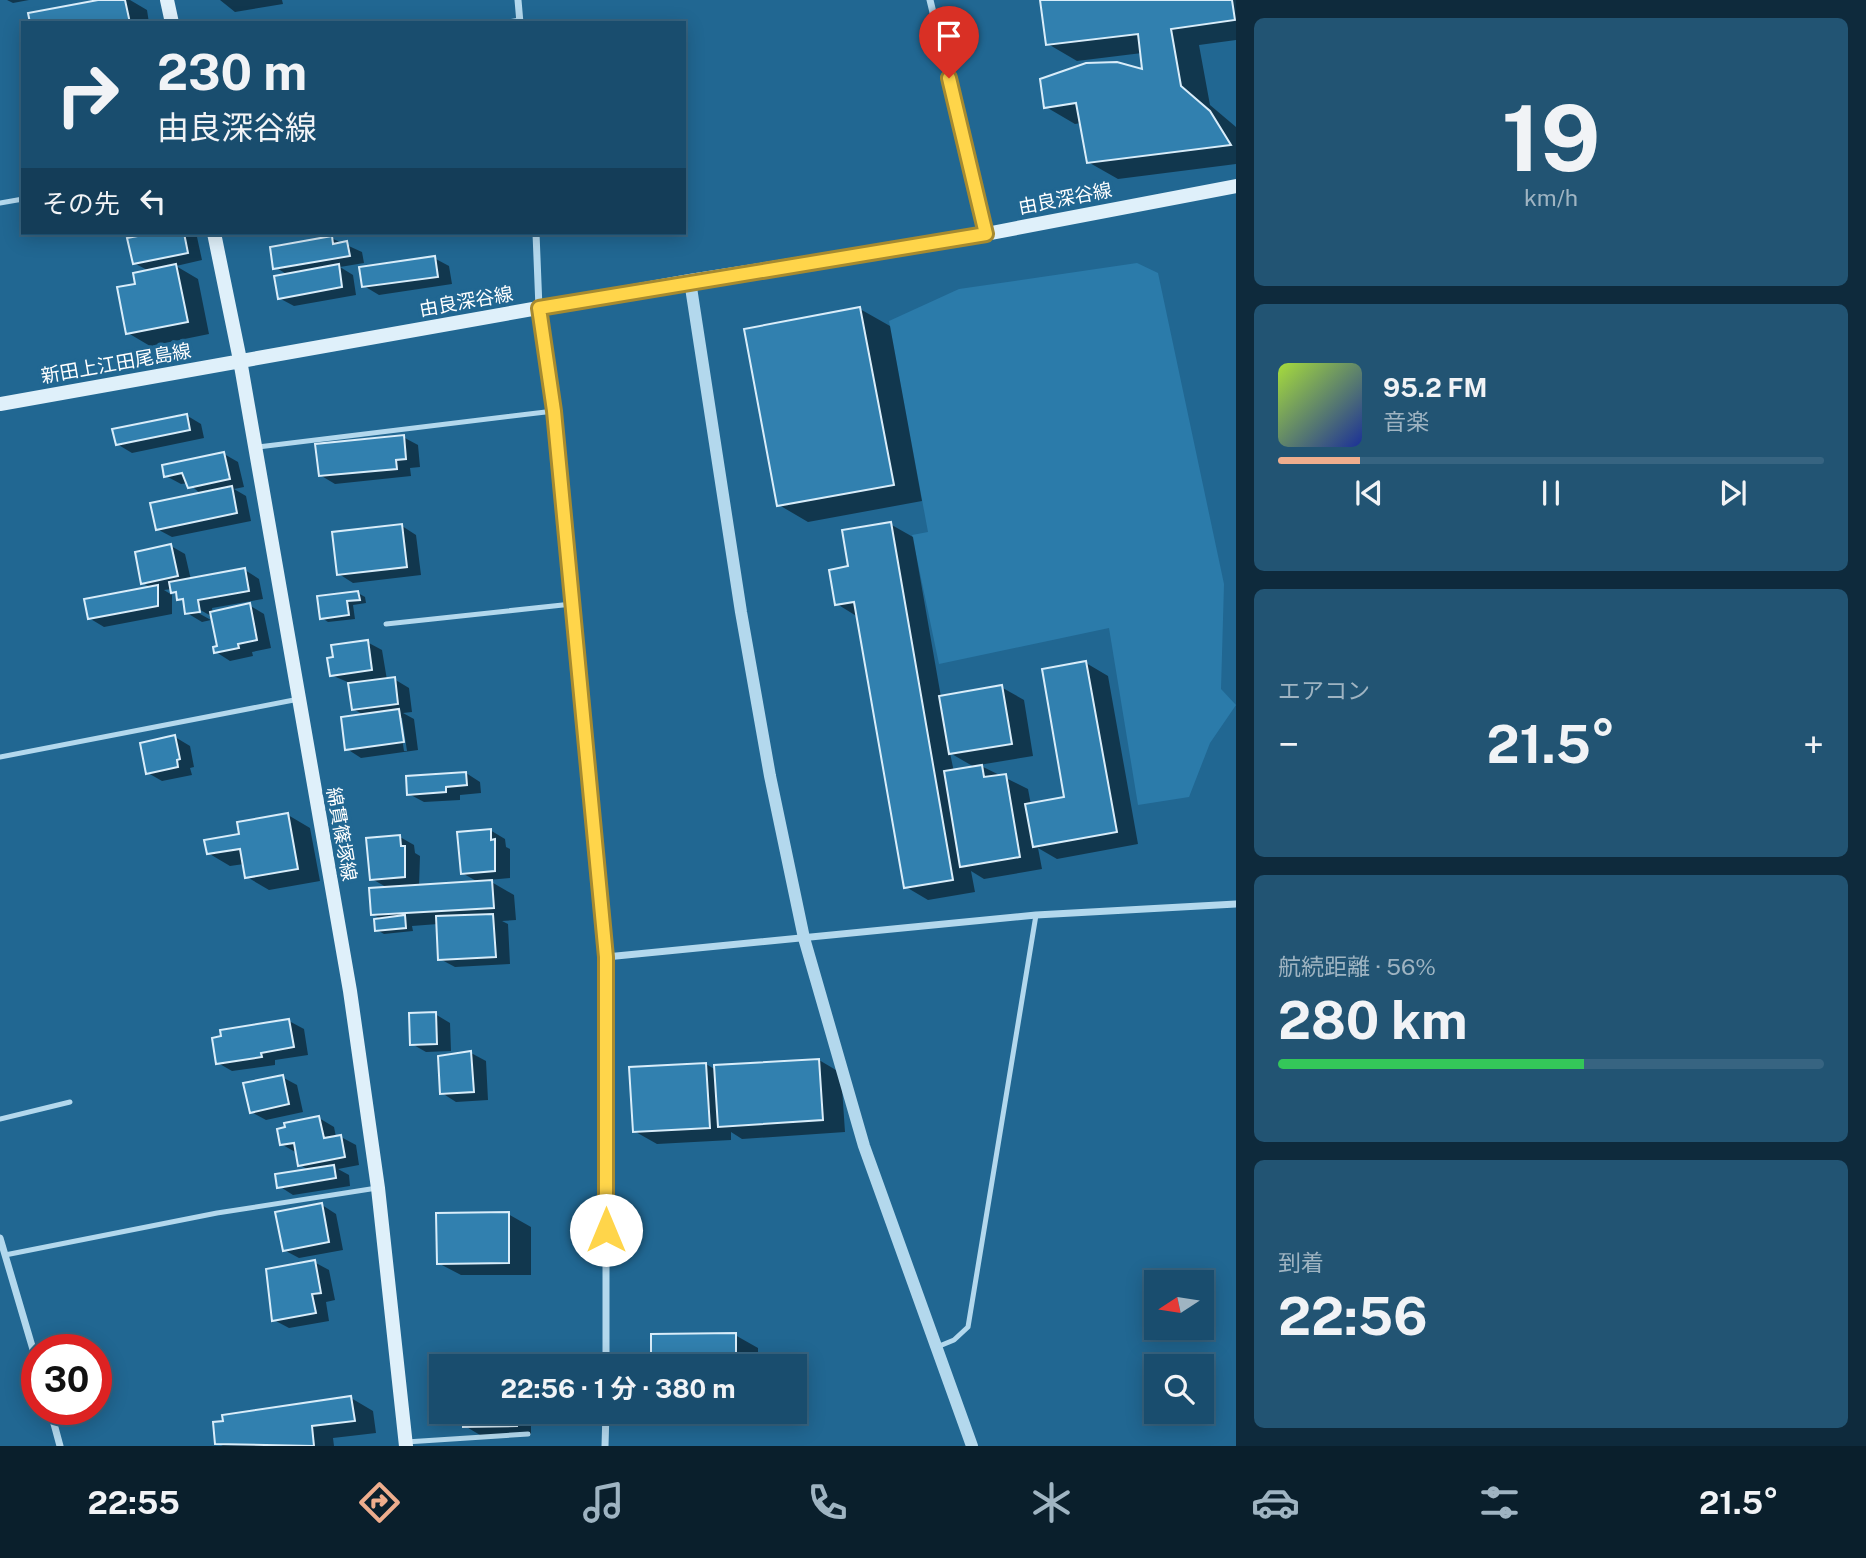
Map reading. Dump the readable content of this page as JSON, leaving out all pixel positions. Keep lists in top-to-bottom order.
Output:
{
  "streets": {
    "main road": ["由良深谷線", "新田上江田尾島線", "綿貫篠塚線"]
  },
  "crossings": [
    ["由良深谷線", "新田上江田尾島線"],
    ["由良深谷線", "綿貫篠塚線"],
    ["新田上江田尾島線", "綿貫篠塚線"]
  ],
  "north": "left",
  "page": {
    "tile": [
      ["19", "km/h"],
      "エアコン",
      ["航続距離 · 56%", "280 km"],
      ["到着", "22:56"]
    ],
    "turn": ["230 m", "由良深谷線"],
    "then": "その先",
    "song": ["95.2 FM", "音楽"],
    "heat": ["−", "21.5°", "+"],
    "limit": "30",
    "trip": "22:56 · 1 分 · 380 m",
    "tabs": ["22:55", "21.5°"]
  }
}
